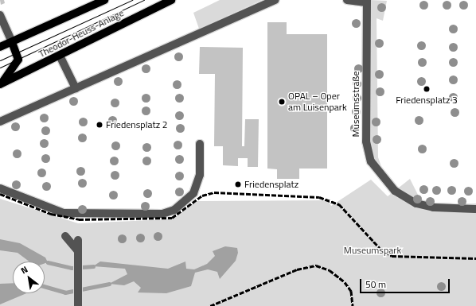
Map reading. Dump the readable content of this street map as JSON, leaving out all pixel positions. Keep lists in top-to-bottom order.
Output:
{
  "streets": {
    "main road": ["Theodor-Heuss-Anlage"],
    "street": ["Museumsstraße"]
  },
  "parks": ["Museumspark"],
  "places": [
    "Friedensplatz 3",
    "OPAL – Oper am Luisenpark",
    "Friedensplatz 2",
    "Friedensplatz"
  ],
  "scale_bar": "50 m",
  "north": "top left"
}
